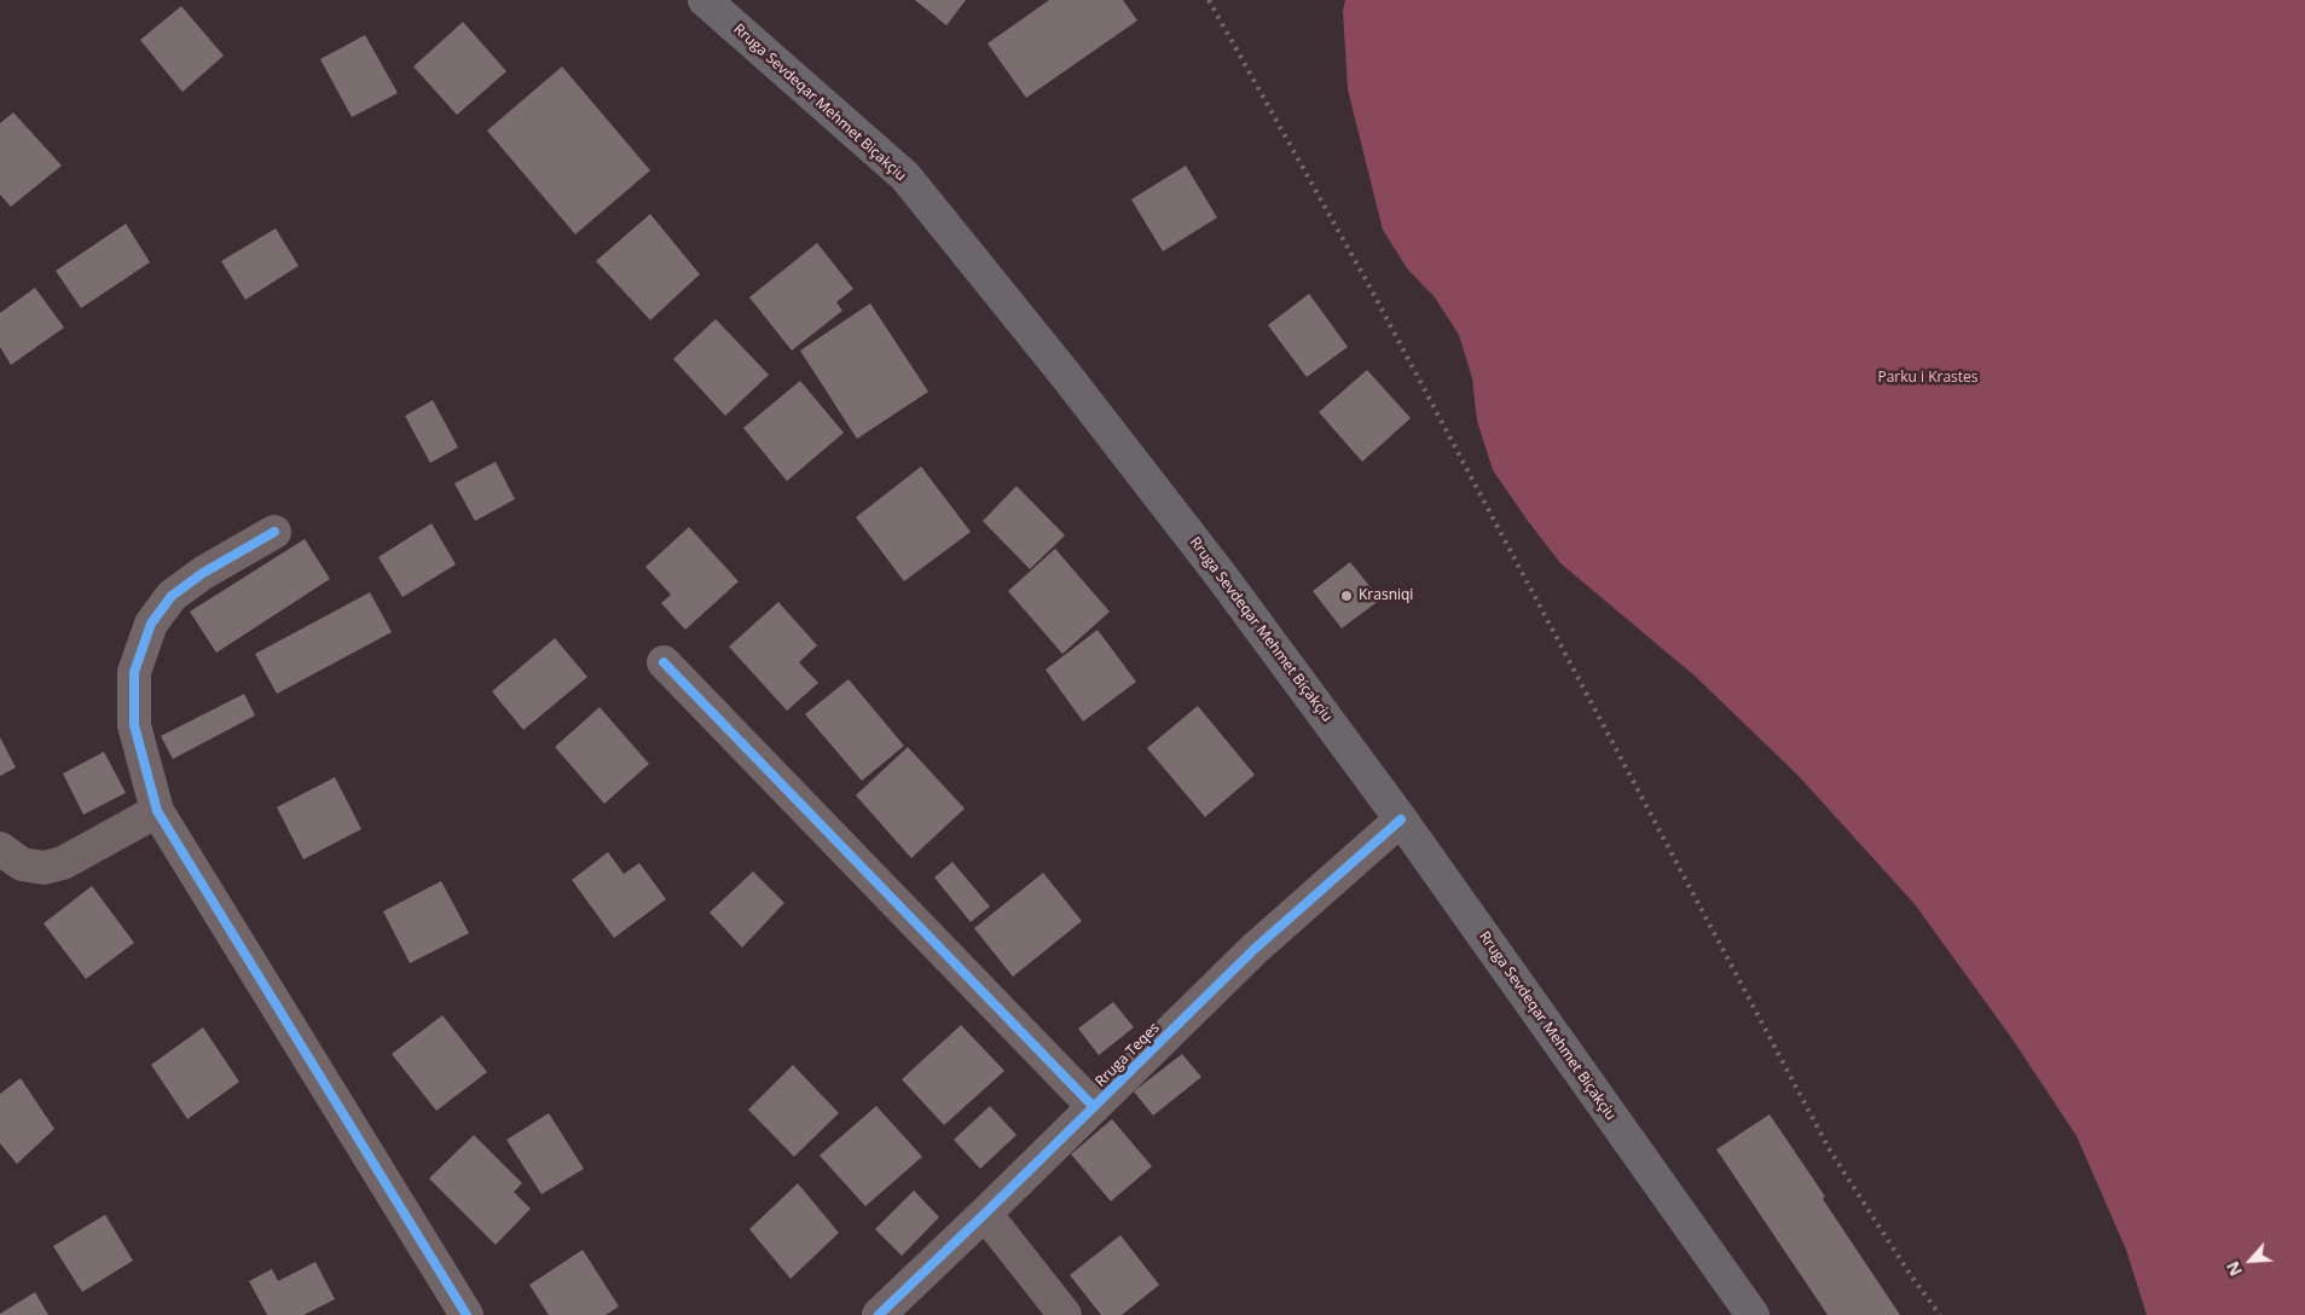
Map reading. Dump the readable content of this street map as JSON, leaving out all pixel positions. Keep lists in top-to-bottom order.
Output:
{
  "streets": {
    "main road": ["Rruga Sevdeqar Mehmet Biçakçiu"],
    "street": ["Rruga Teqes"]
  },
  "crossings": [
    ["Rruga Sevdeqar Mehmet Biçakçiu", "Rruga Teqes"]
  ],
  "parks": ["Parku i Krastes"],
  "places": ["Krasniqi"],
  "north": "bottom left"
}
